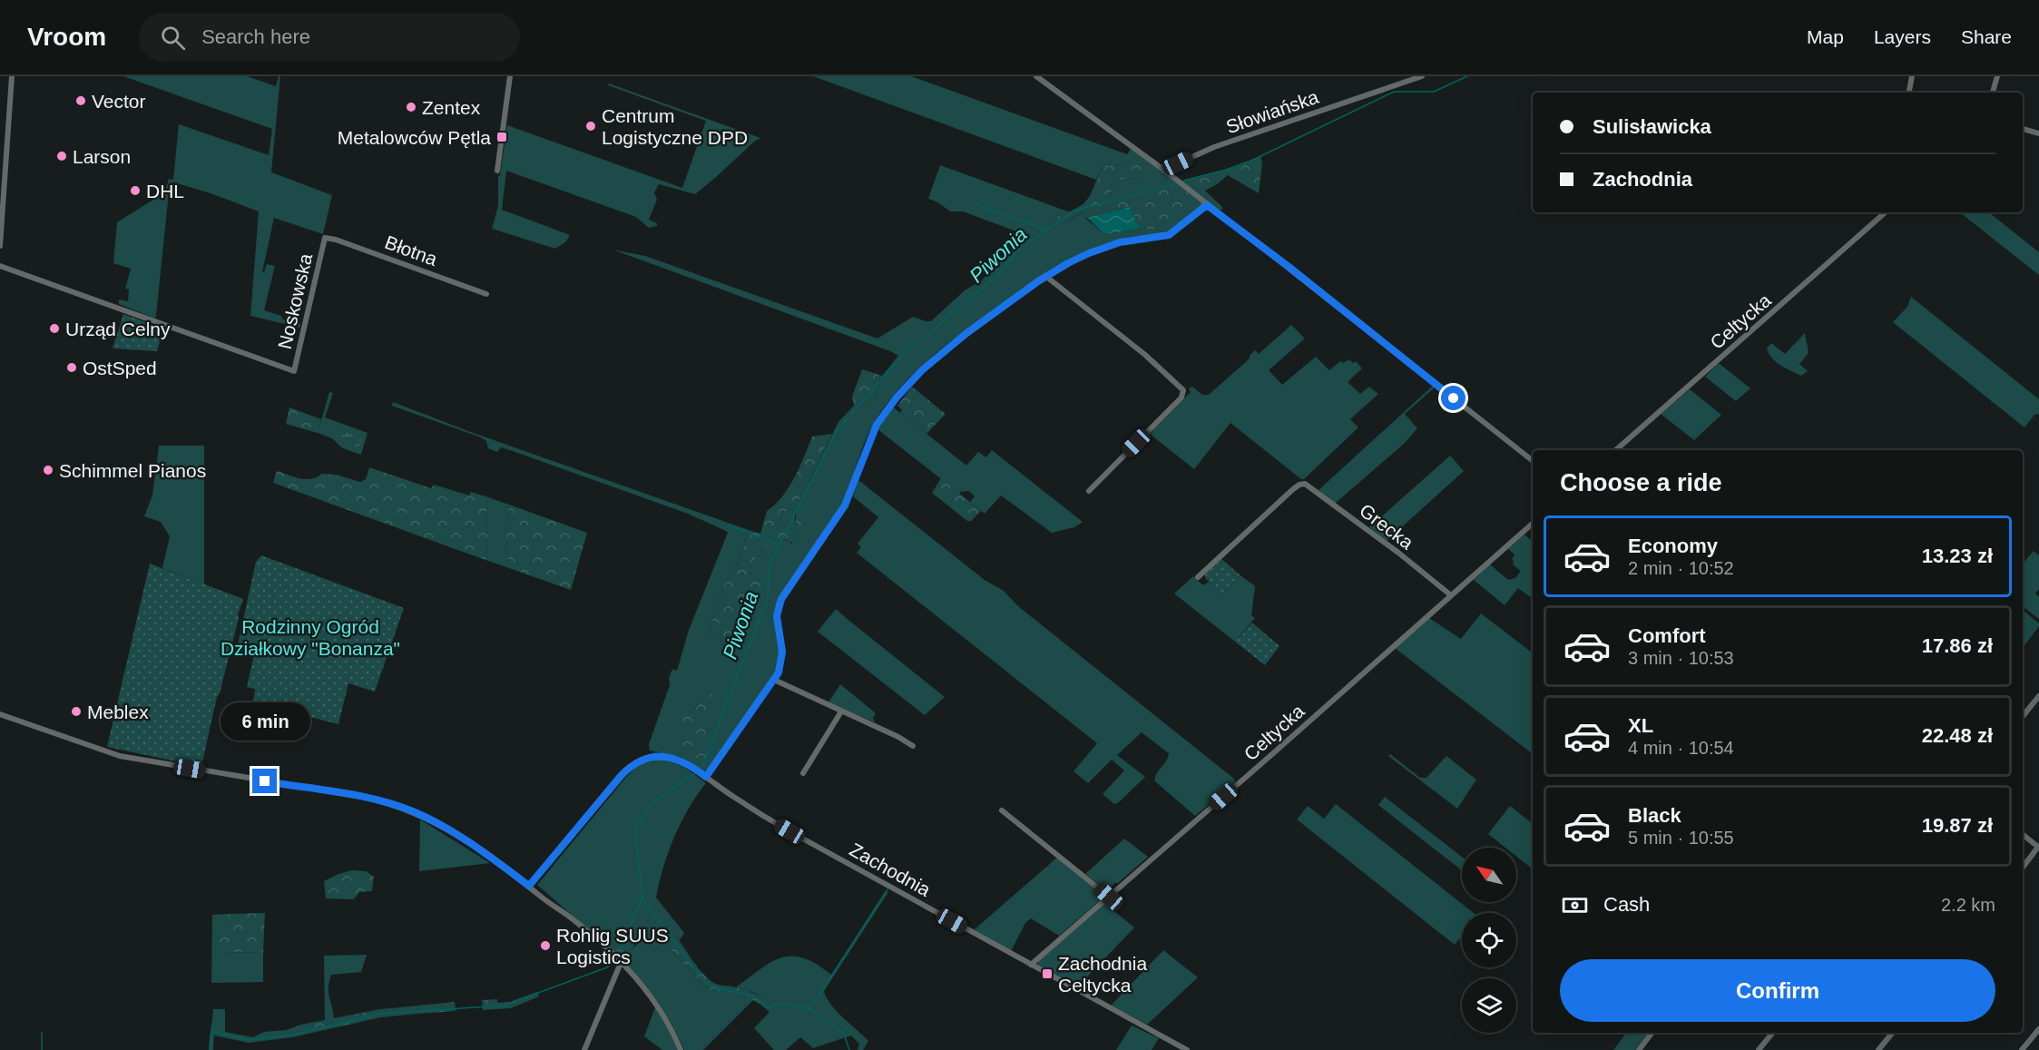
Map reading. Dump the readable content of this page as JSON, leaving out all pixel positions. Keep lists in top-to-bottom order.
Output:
{
  "streets": {
    "street": [
      "Słowiańska",
      "Błotna",
      "Noskowska",
      "Celtycka",
      "Grecka",
      "Zachodnia"
    ]
  },
  "crossings": [
    ["Błotna", "Noskowska"],
    ["Celtycka", "Grecka"],
    ["Celtycka", "Zachodnia"]
  ],
  "water": ["Piwonia"],
  "parks": ["Rodzinny Ogród Działkowy \"Bonanza\""],
  "places": {
    "other": [
      "Vector",
      "Zentex",
      "Centrum Logistyczne DPD",
      "Larson",
      "DHL",
      "Urząd Celny",
      "OstSped",
      "Schimmel Pianos",
      "Meblex",
      "Rohlig SUUS Logistics"
    ],
    "transit": ["Metalowców Pętla", "Zachodnia Celtycka"]
  },
  "north": "top left",
  "page": {
    "header": "Vroom",
    "search": "Search here",
    "nav": ["Map", "Layers", "Share"],
    "banner": ["Sulisławicka", "Zachodnia"],
    "heading": "Choose a ride",
    "list": [
      {
        "name": "Economy",
        "note": "2 min · 10:52",
        "value": "13.23 zł"
      },
      {
        "name": "Comfort",
        "note": "3 min · 10:53",
        "value": "17.86 zł"
      },
      {
        "name": "XL",
        "note": "4 min · 10:54",
        "value": "22.48 zł"
      },
      {
        "name": "Black",
        "note": "5 min · 10:55",
        "value": "19.87 zł"
      }
    ],
    "bubble": "6 min",
    "pay": ["Cash", "2.2 km"],
    "buttons": "Confirm"
  }
}
